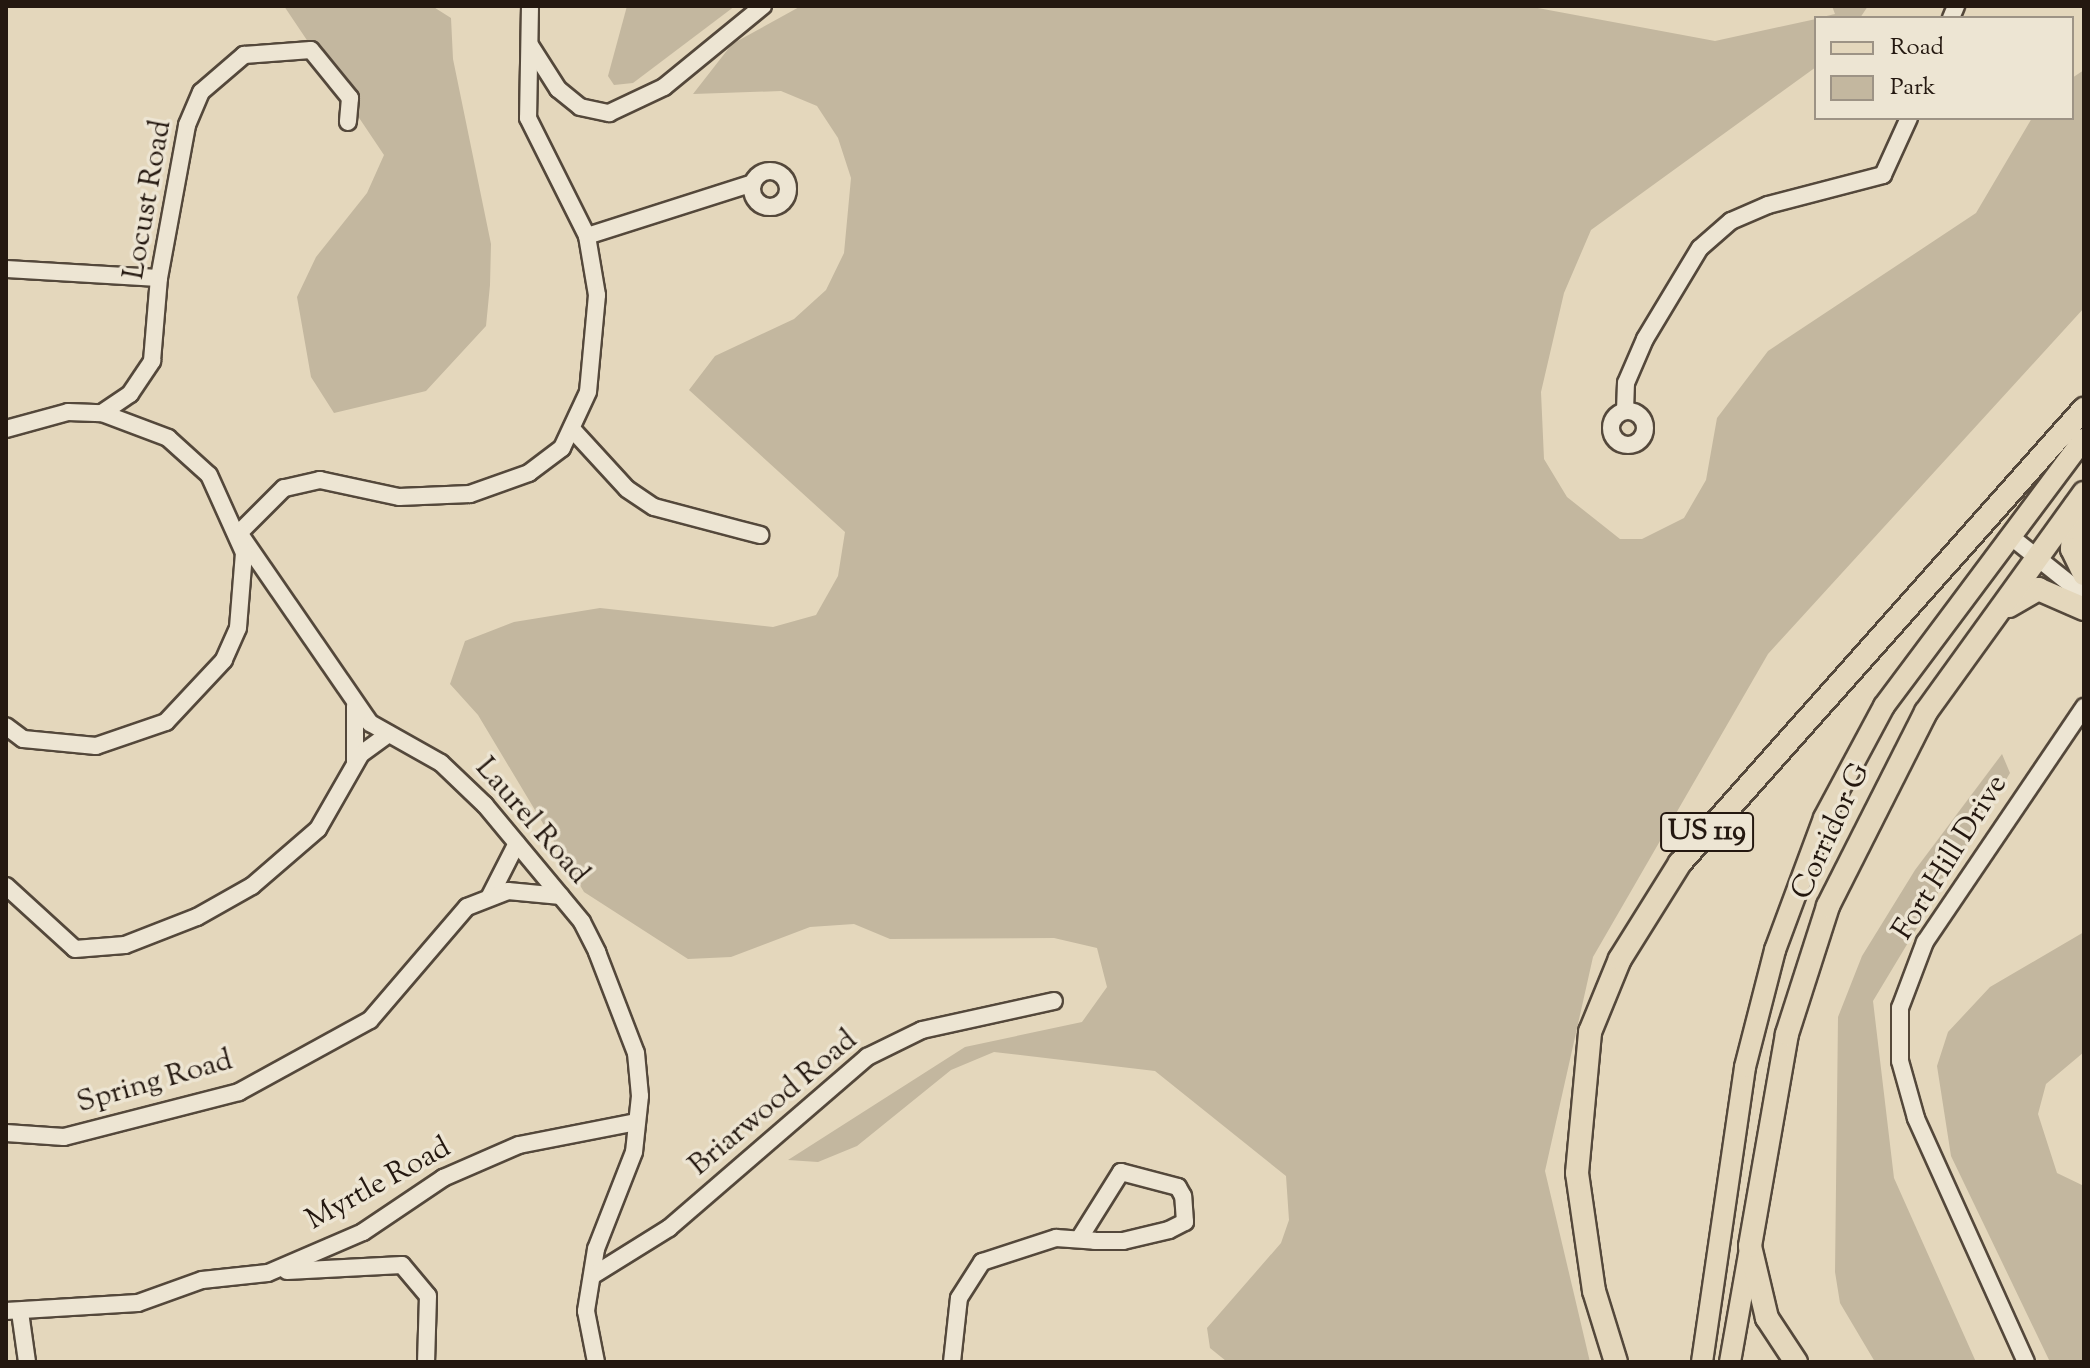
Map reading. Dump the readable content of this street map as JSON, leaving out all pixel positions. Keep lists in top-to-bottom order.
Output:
{
  "streets": {
    "highway": ["US 119", "Corridor G"],
    "street": [
      "Locust Road",
      "Laurel Road",
      "Fort Hill Drive",
      "Spring Road",
      "Briarwood Road",
      "Myrtle Road"
    ]
  },
  "crossings": [
    ["Locust Road", "Laurel Road"],
    ["Laurel Road", "Spring Road"],
    ["Laurel Road", "Briarwood Road"],
    ["Laurel Road", "Myrtle Road"]
  ],
  "legend": ["Road", "Park"]
}
